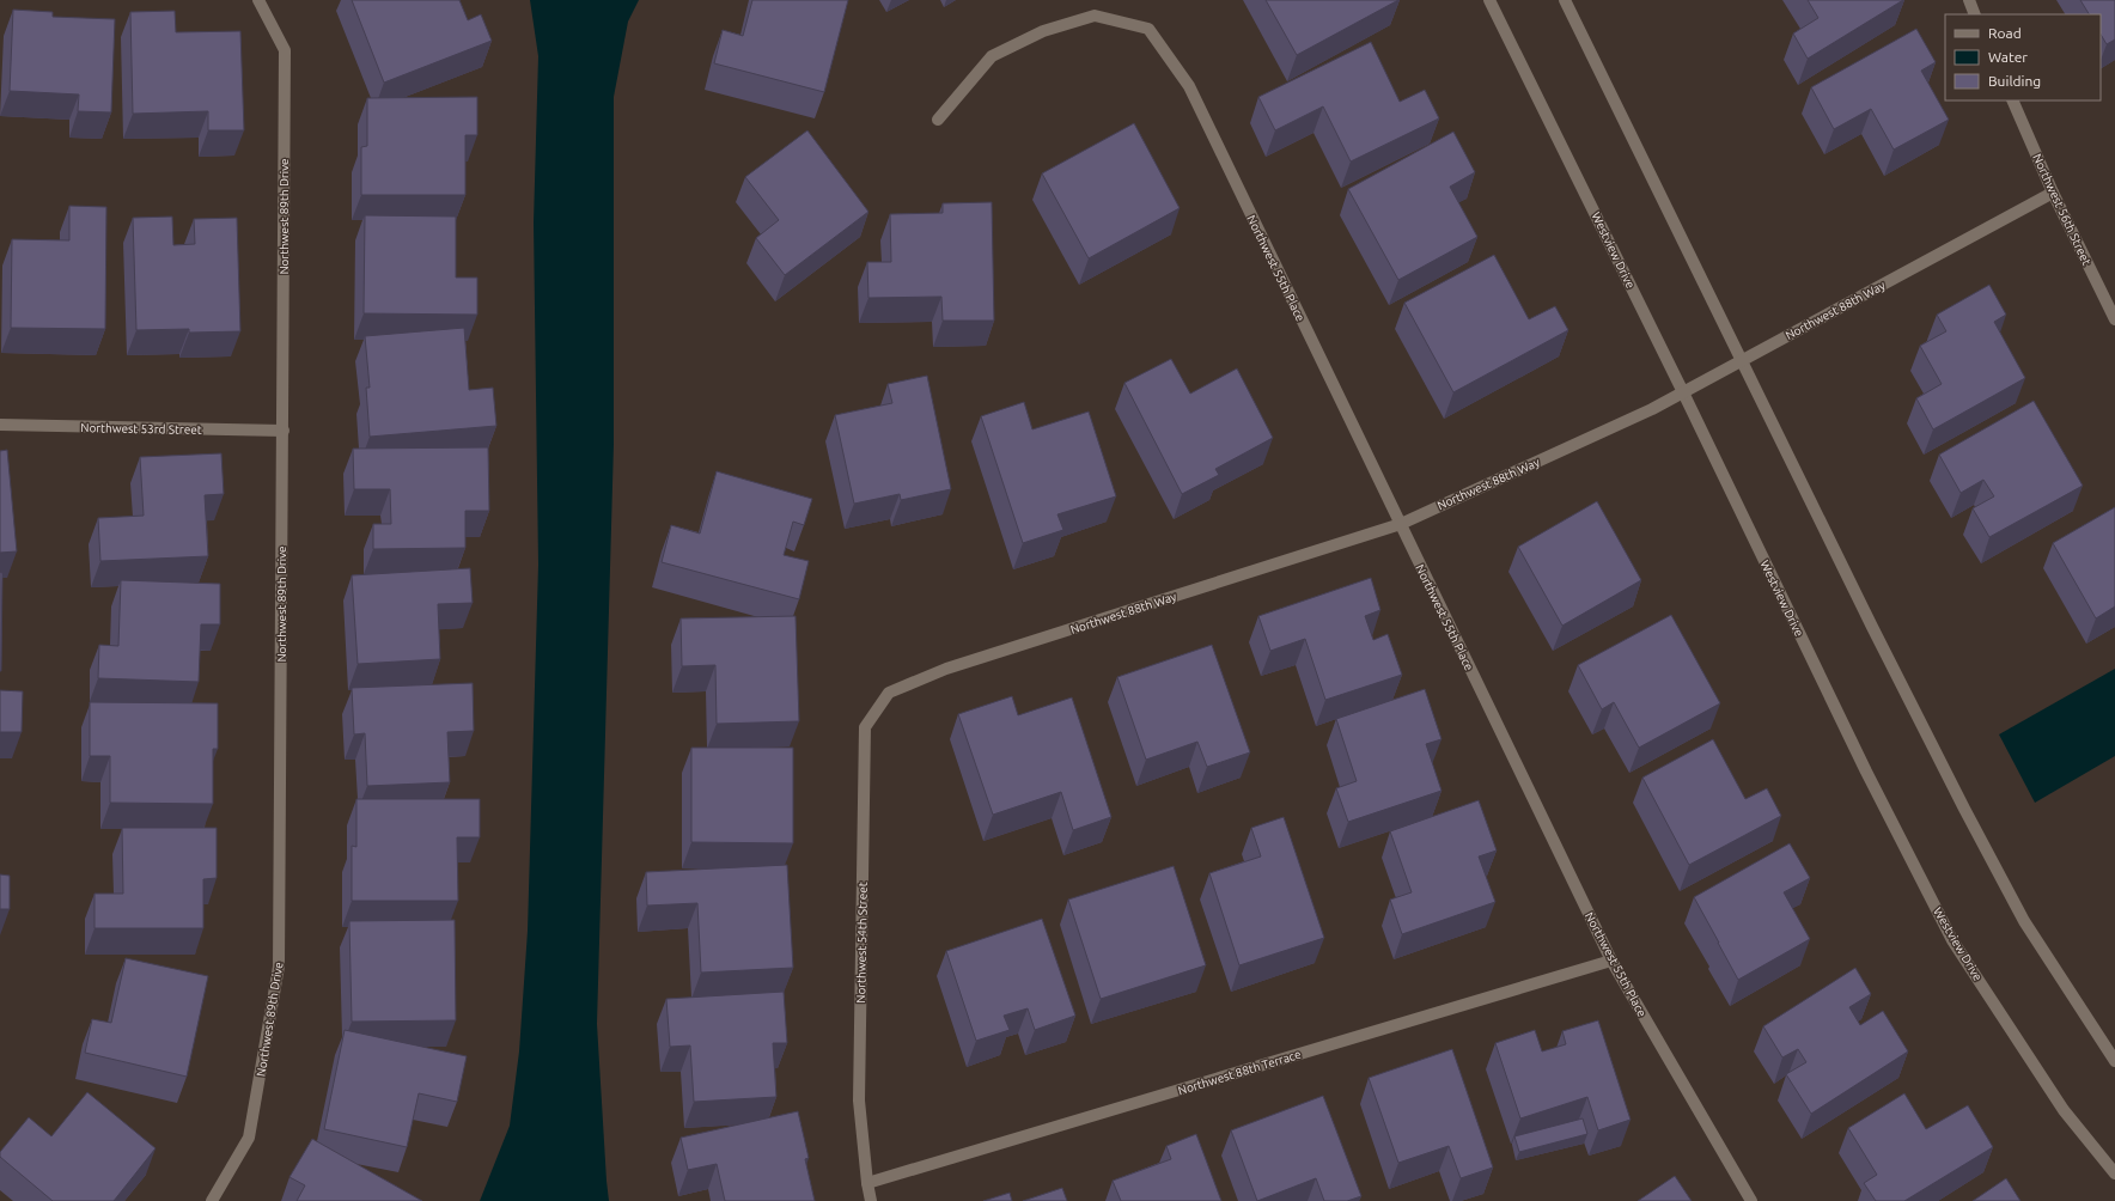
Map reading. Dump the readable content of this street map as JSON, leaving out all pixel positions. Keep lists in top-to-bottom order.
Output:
{
  "streets": {
    "street": [
      "Northwest 56th Street",
      "Northwest 89th Drive",
      "Westview Drive",
      "Northwest 55th Place",
      "Northwest 88th Way",
      "Northwest 53rd Street",
      "Northwest 54th Street",
      "Northwest 88th Terrace"
    ]
  },
  "crossings": [
    ["Northwest 56th Street", "Northwest 88th Way"],
    ["Northwest 89th Drive", "Northwest 53rd Street"],
    ["Westview Drive", "Northwest 88th Way"],
    ["Northwest 55th Place", "Northwest 88th Way"],
    ["Northwest 55th Place", "Northwest 88th Terrace"],
    ["Northwest 88th Way", "Northwest 54th Street"],
    ["Northwest 54th Street", "Northwest 88th Terrace"]
  ],
  "legend": ["Road", "Water", "Building"]
}
